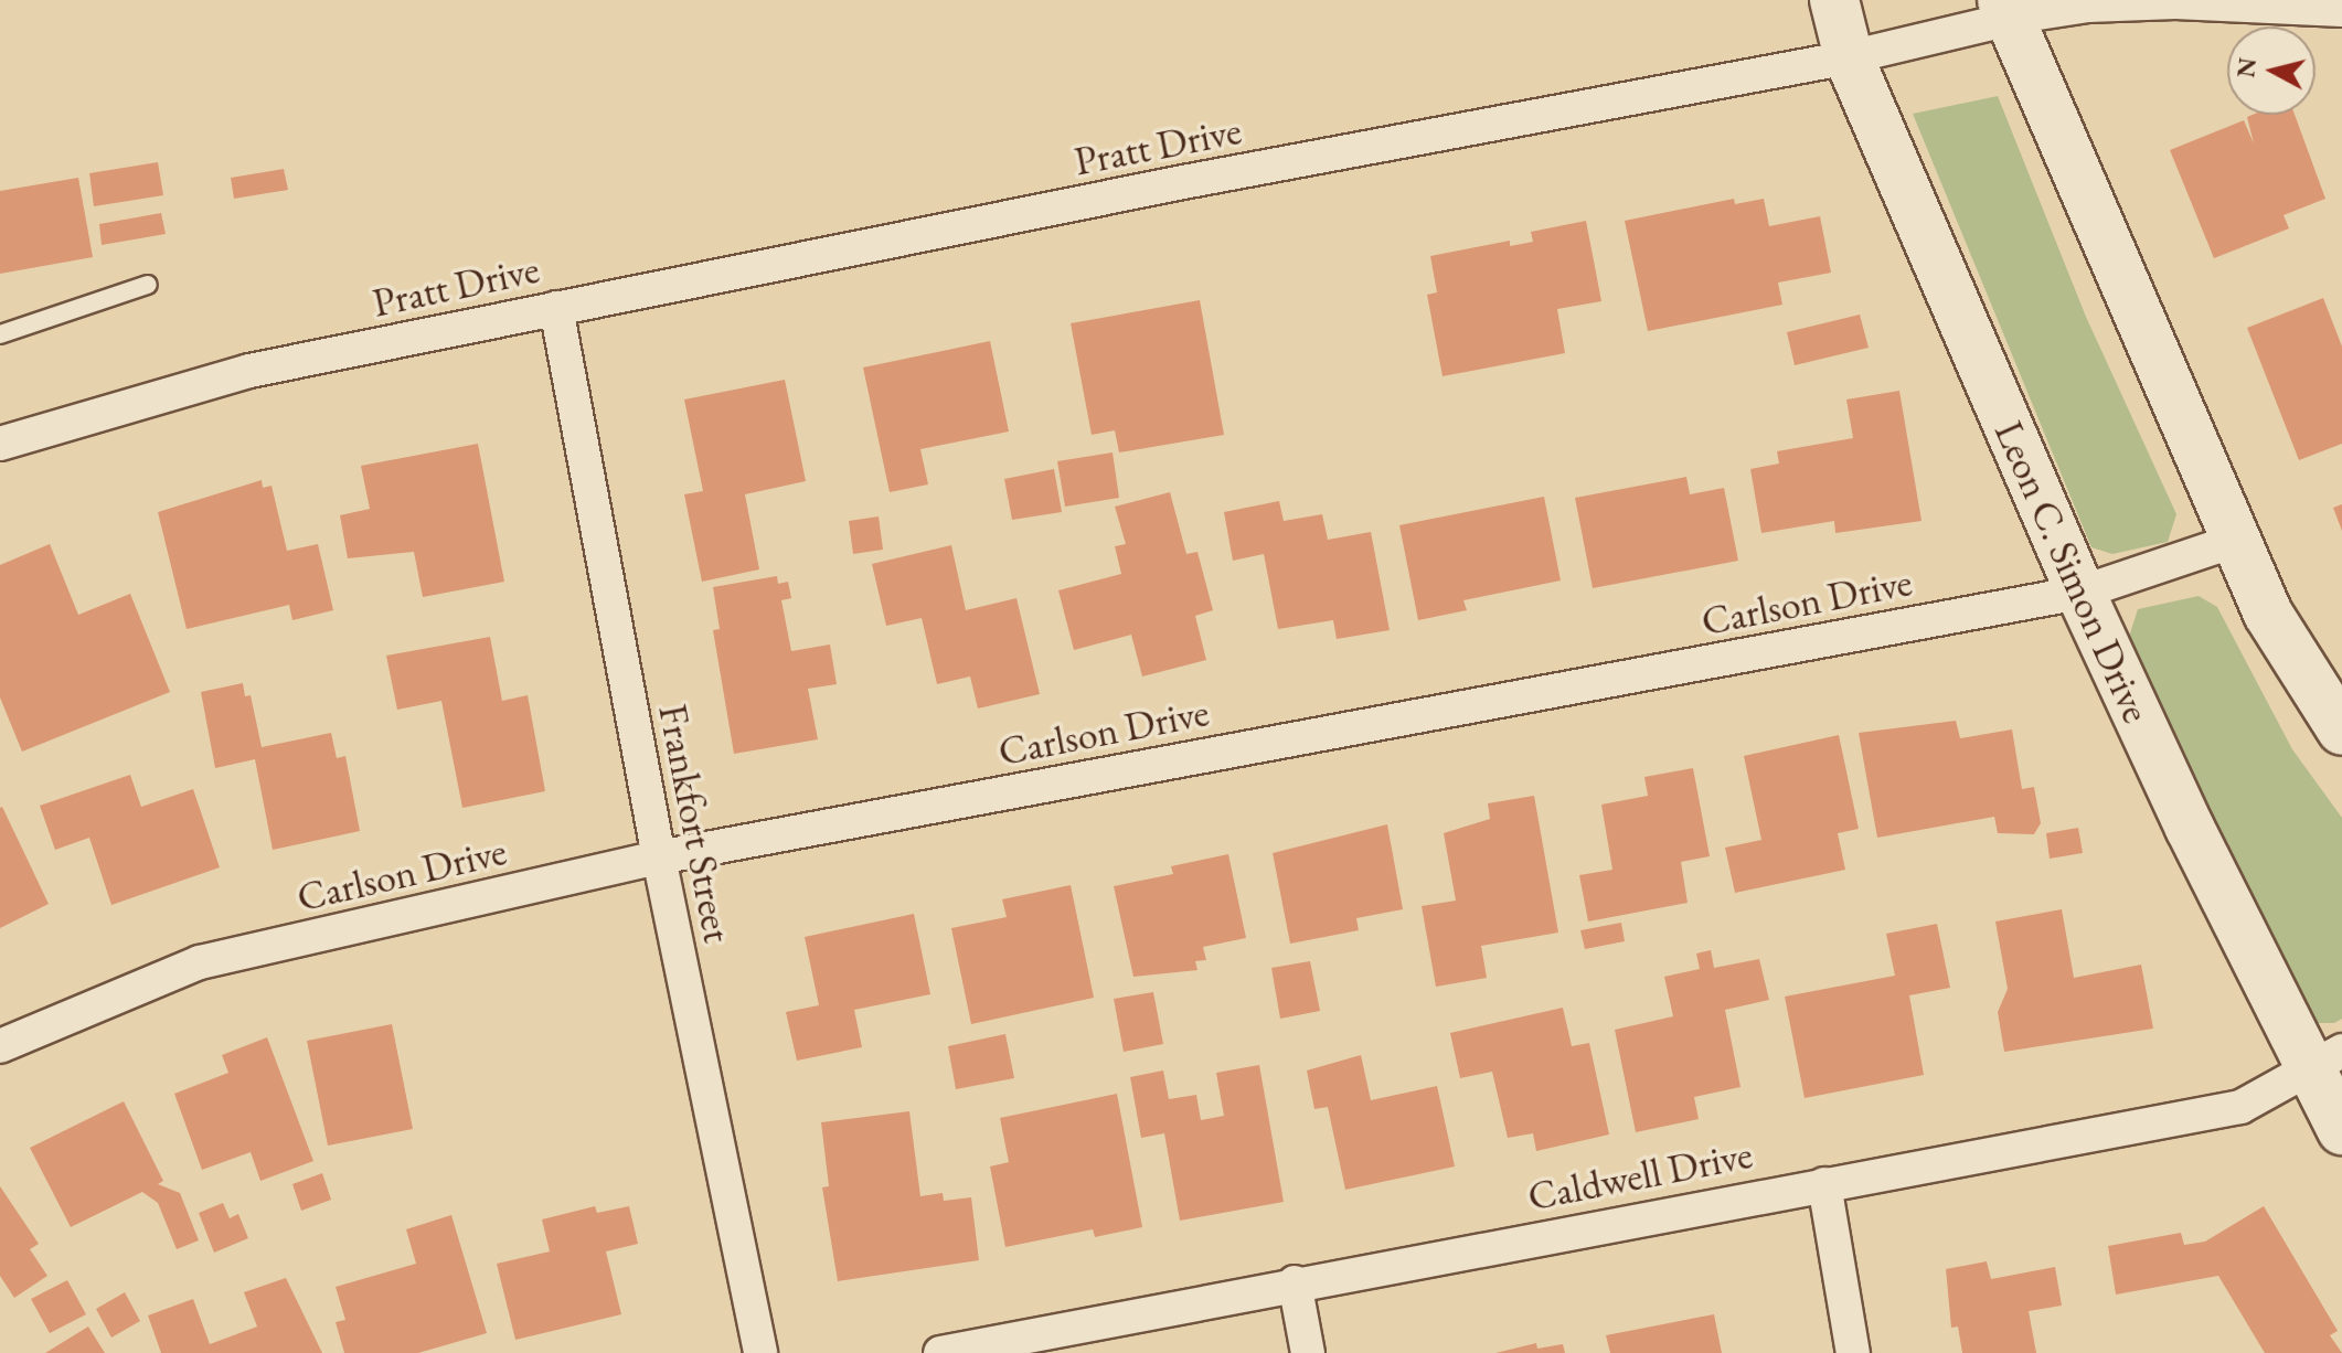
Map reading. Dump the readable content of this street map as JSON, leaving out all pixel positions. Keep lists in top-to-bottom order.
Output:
{
  "streets": {
    "main road": ["Leon C. Simon Drive"],
    "street": [
      "Pratt Drive",
      "Carlson Drive",
      "Frankfort Street",
      "Caldwell Drive"
    ]
  },
  "crossings": [
    ["Pratt Drive", "Leon C. Simon Drive"],
    ["Pratt Drive", "Frankfort Street"],
    ["Leon C. Simon Drive", "Carlson Drive"],
    ["Leon C. Simon Drive", "Caldwell Drive"],
    ["Carlson Drive", "Frankfort Street"]
  ],
  "north": "left"
}
